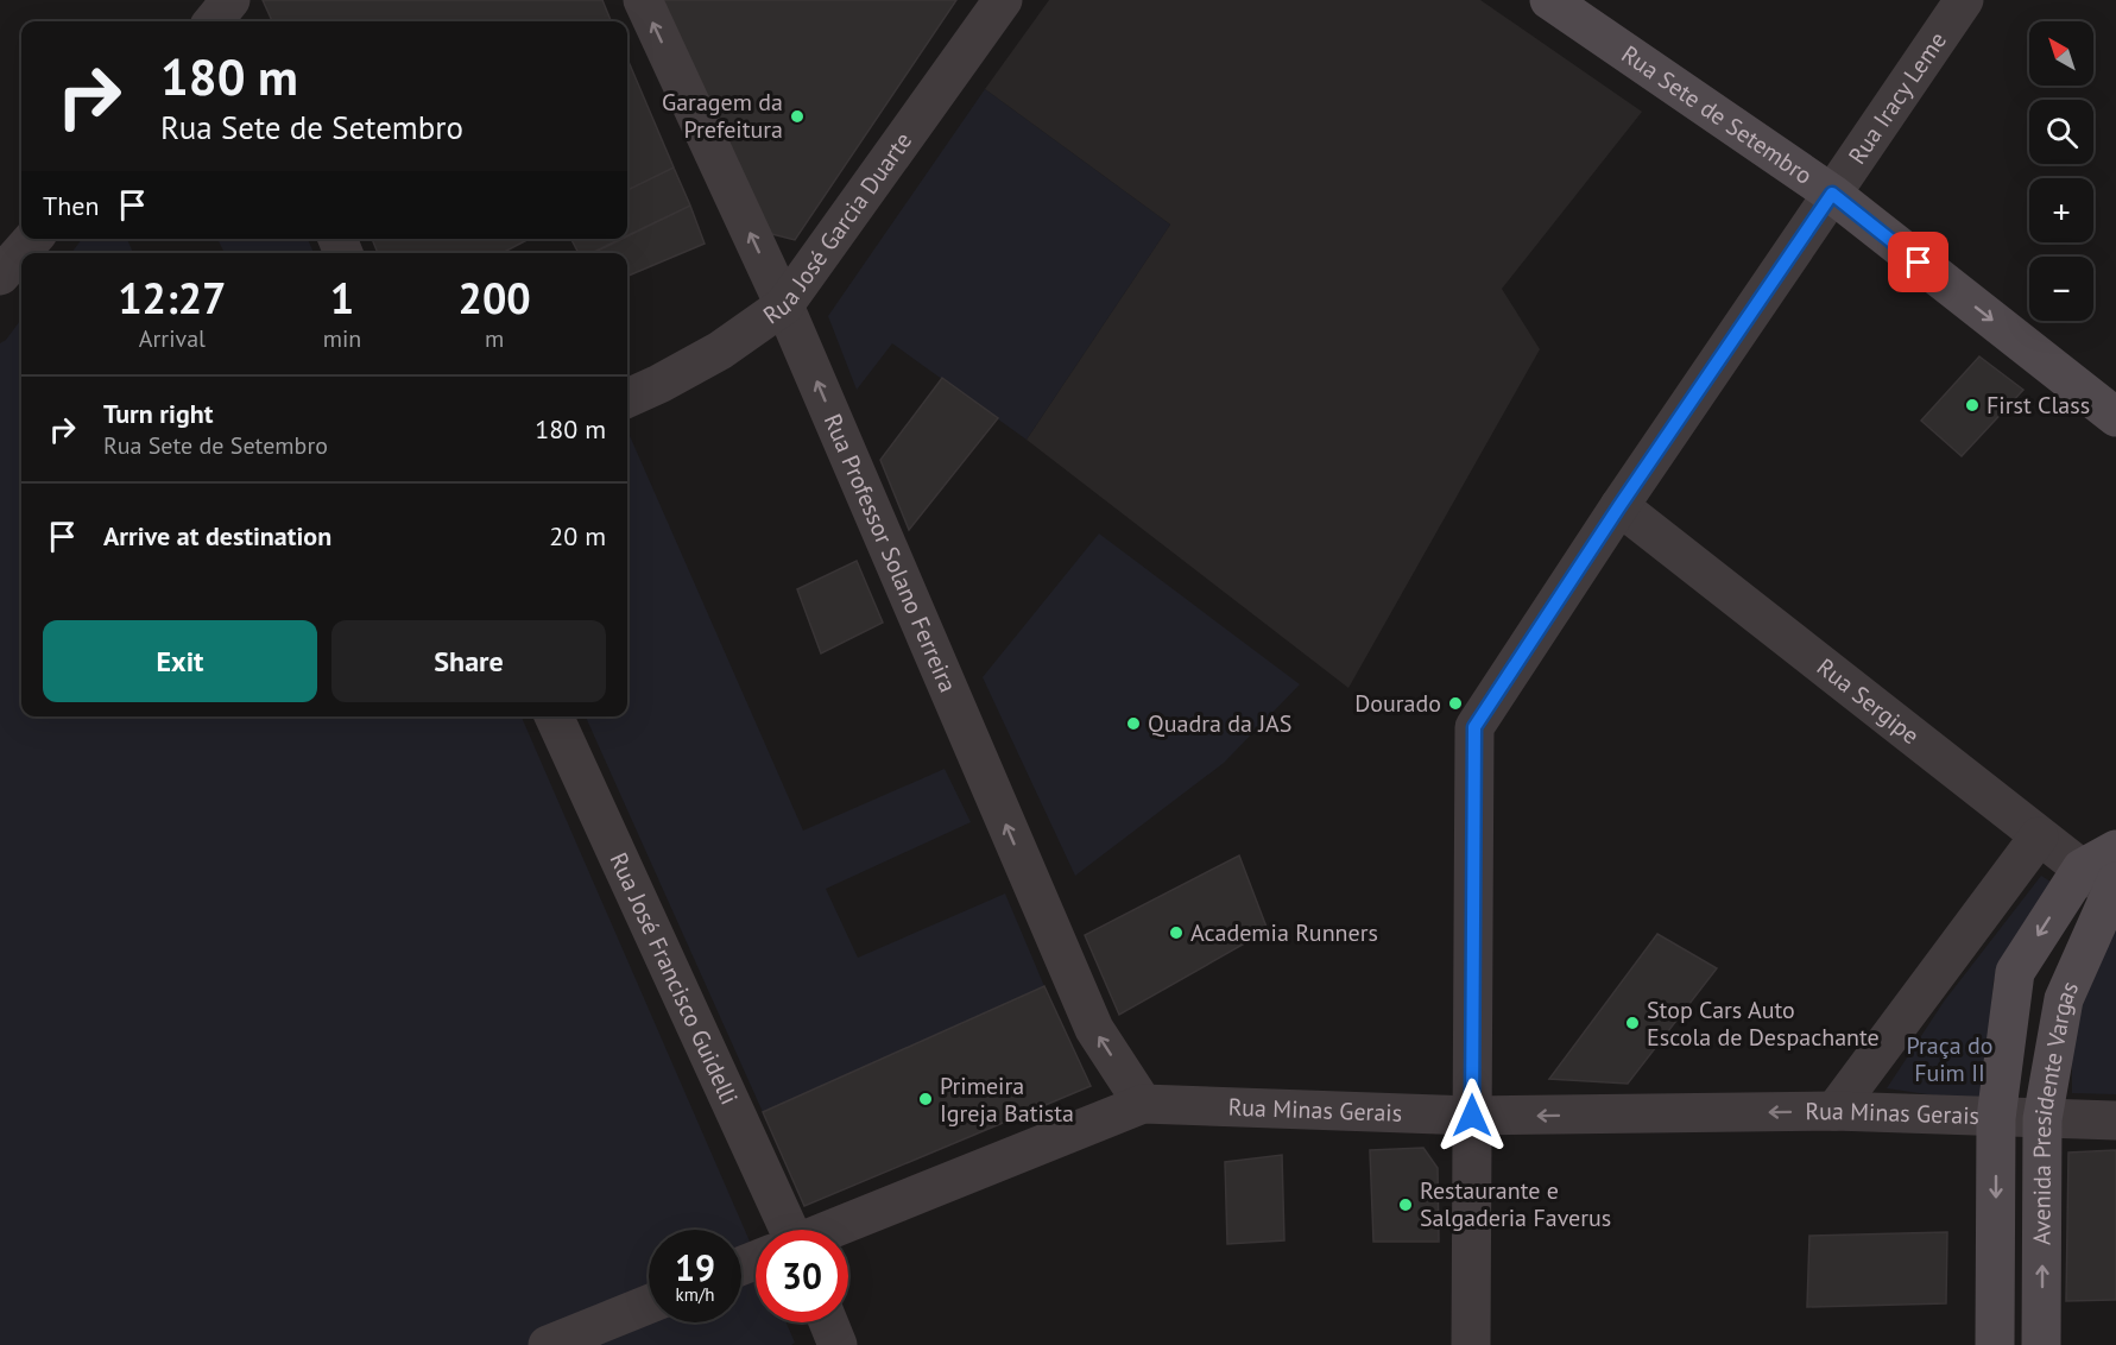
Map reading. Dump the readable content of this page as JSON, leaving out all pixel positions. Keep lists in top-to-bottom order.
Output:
{
  "streets": {
    "main road": ["Rua Sete de Setembro", "Avenida Presidente Vargas"],
    "street": [
      "Rua Iracy Leme",
      "Rua José Garcia Duarte",
      "Rua Professor Solano Ferreira",
      "Rua Sergipe",
      "Rua José Francisco Guidelli",
      "Rua Minas Gerais"
    ]
  },
  "crossings": [
    ["Rua Iracy Leme", "Rua Sete de Setembro"],
    ["Rua Iracy Leme", "Rua Sergipe"],
    ["Rua Iracy Leme", "Rua Minas Gerais"],
    ["Rua José Garcia Duarte", "Rua Professor Solano Ferreira"],
    ["Rua Professor Solano Ferreira", "Rua Minas Gerais"],
    ["Rua Sergipe", "Avenida Presidente Vargas"],
    ["Rua Minas Gerais", "Avenida Presidente Vargas"]
  ],
  "one_way": ["Rua Sete de Setembro", "Rua Professor Solano Ferreira"],
  "parks": ["Praça do Fuim II"],
  "places": [
    "Garagem da Prefeitura",
    "First Class",
    "Dourado",
    "Quadra da JAS",
    "Academia Runners",
    "Stop Cars Auto Escola de Despachante",
    "Primeira Igreja Batista",
    "Restaurante e Salgaderia Faverus"
  ],
  "north": "top left",
  "page": {
    "map_buttons": ["+", "−"],
    "turn": ["180 m", "Rua Sete de Setembro"],
    "then": "Then",
    "eta": [
      "12:27",
      "Arrival",
      "1",
      "min",
      "200",
      "m"
    ],
    "list": [
      {
        "name": "Turn right",
        "note": "Rua Sete de Setembro",
        "value": "180 m"
      },
      {
        "name": "Arrive at destination",
        "value": "20 m"
      }
    ],
    "buttons": ["Exit", "Share"],
    "speed": "19 km/h",
    "limit": "30"
  }
}
